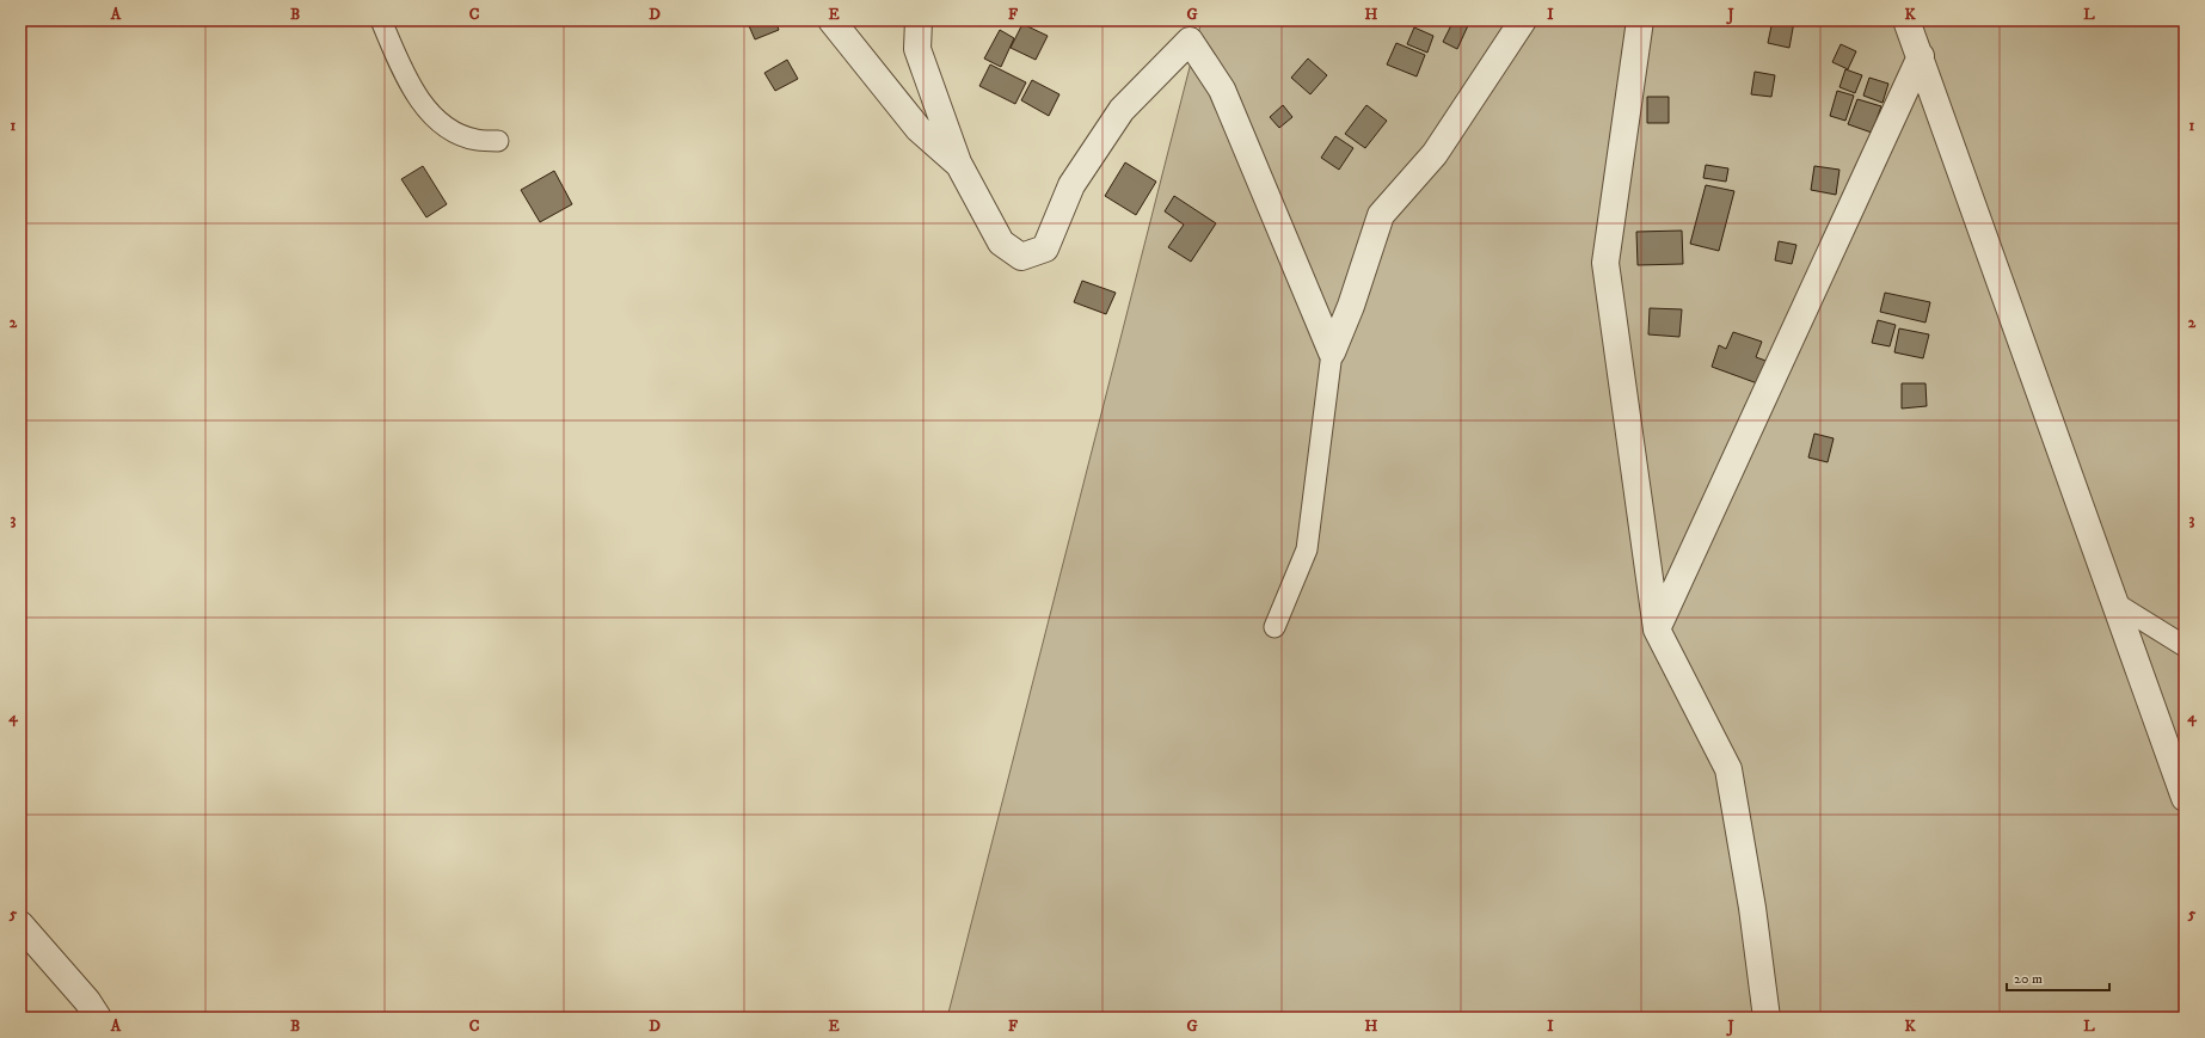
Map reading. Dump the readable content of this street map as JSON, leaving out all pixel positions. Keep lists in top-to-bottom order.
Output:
{
  "scale_bar": "20 m",
  "grid": {
    "columns": [
      "A",
      "B",
      "C",
      "D",
      "E",
      "F",
      "G",
      "H",
      "I",
      "J",
      "K",
      "L"
    ],
    "rows": [
      "1",
      "2",
      "3",
      "4",
      "5"
    ]
  }
}
